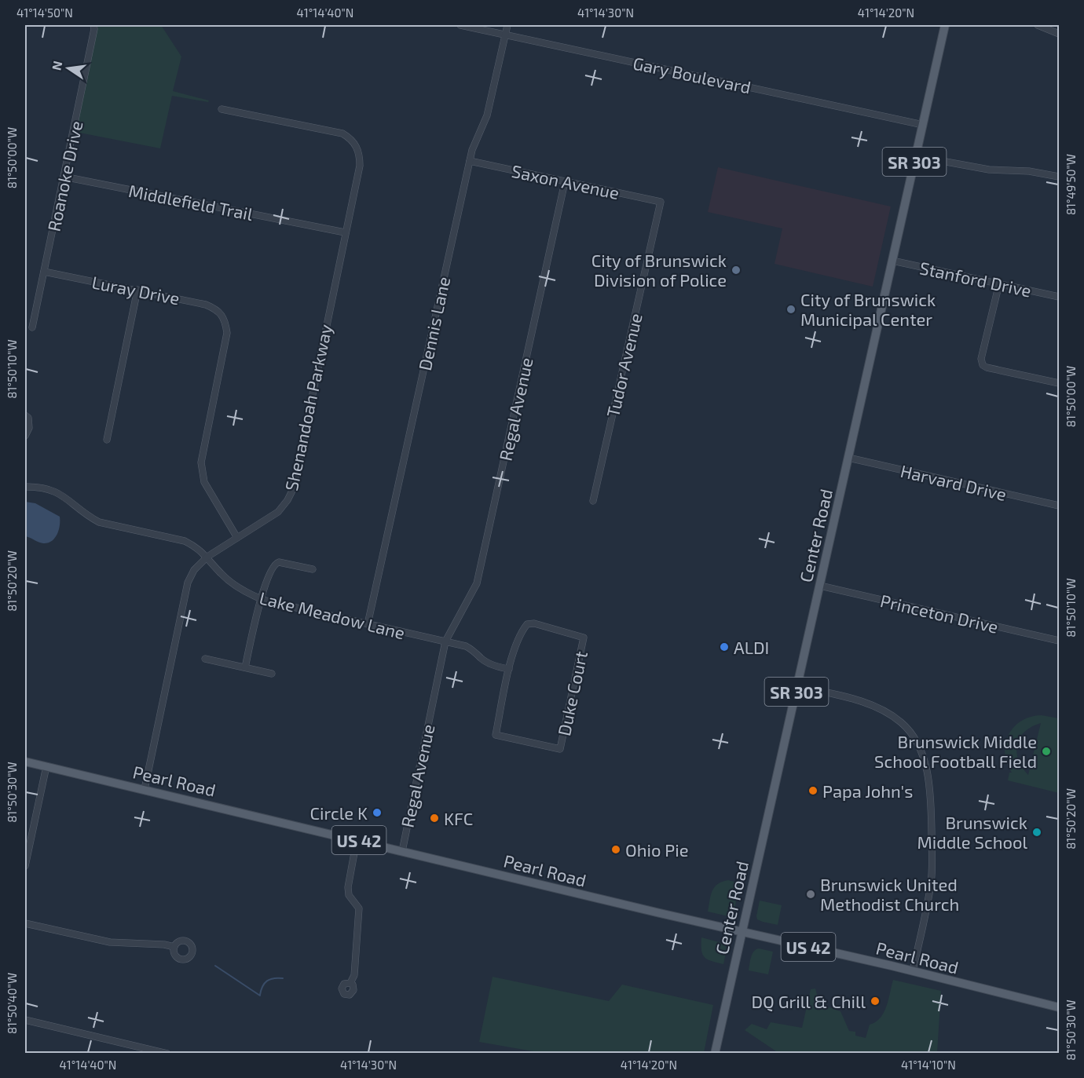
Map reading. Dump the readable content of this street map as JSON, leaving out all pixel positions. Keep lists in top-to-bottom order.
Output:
{
  "streets": {
    "main road": [
      "SR 303",
      "Center Road",
      "Pearl Road",
      "US 42"
    ],
    "street": [
      "Gary Boulevard",
      "Roanoke Drive",
      "Saxon Avenue",
      "Middlefield Trail",
      "Stanford Drive",
      "Luray Drive",
      "Dennis Lane",
      "Tudor Avenue",
      "Shenandoah Parkway",
      "Regal Avenue",
      "Harvard Drive",
      "Princeton Drive",
      "Lake Meadow Lane",
      "Duke Court"
    ]
  },
  "crossings": [
    ["Gary Boulevard", "Dennis Lane"],
    ["Gary Boulevard", "Center Road"],
    ["Roanoke Drive", "Middlefield Trail"],
    ["Roanoke Drive", "Luray Drive"],
    ["Saxon Avenue", "Dennis Lane"],
    ["Saxon Avenue", "Tudor Avenue"],
    ["Saxon Avenue", "Regal Avenue"],
    ["Middlefield Trail", "Shenandoah Parkway"],
    ["Stanford Drive", "Center Road"],
    ["Luray Drive", "Shenandoah Parkway"],
    ["Dennis Lane", "Lake Meadow Lane"],
    ["Shenandoah Parkway", "Lake Meadow Lane"],
    ["Shenandoah Parkway", "Pearl Road"],
    ["Regal Avenue", "Lake Meadow Lane"],
    ["Regal Avenue", "Pearl Road"],
    ["Harvard Drive", "Center Road"],
    ["Center Road", "Princeton Drive"],
    ["Center Road", "Pearl Road"],
    ["Lake Meadow Lane", "Duke Court"]
  ],
  "places": [
    "City of Brunswick Division of Police",
    "City of Brunswick Municipal Center",
    "ALDI",
    "Brunswick Middle School Football Field",
    "Papa John's",
    "Circle K",
    "KFC",
    "Brunswick Middle School",
    "Ohio Pie",
    "Brunswick United Methodist Church",
    "DQ Grill & Chill"
  ],
  "north": "left",
  "coordinates": [
    "41°14'50\"N",
    "41°14'40\"N",
    "41°14'30\"N",
    "41°14'20\"N",
    "81°50'00\"W",
    "81°49'50\"W",
    "81°50'10\"W",
    "81°50'20\"W",
    "81°50'30\"W",
    "81°50'40\"W",
    "41°14'10\"N"
  ]
}
